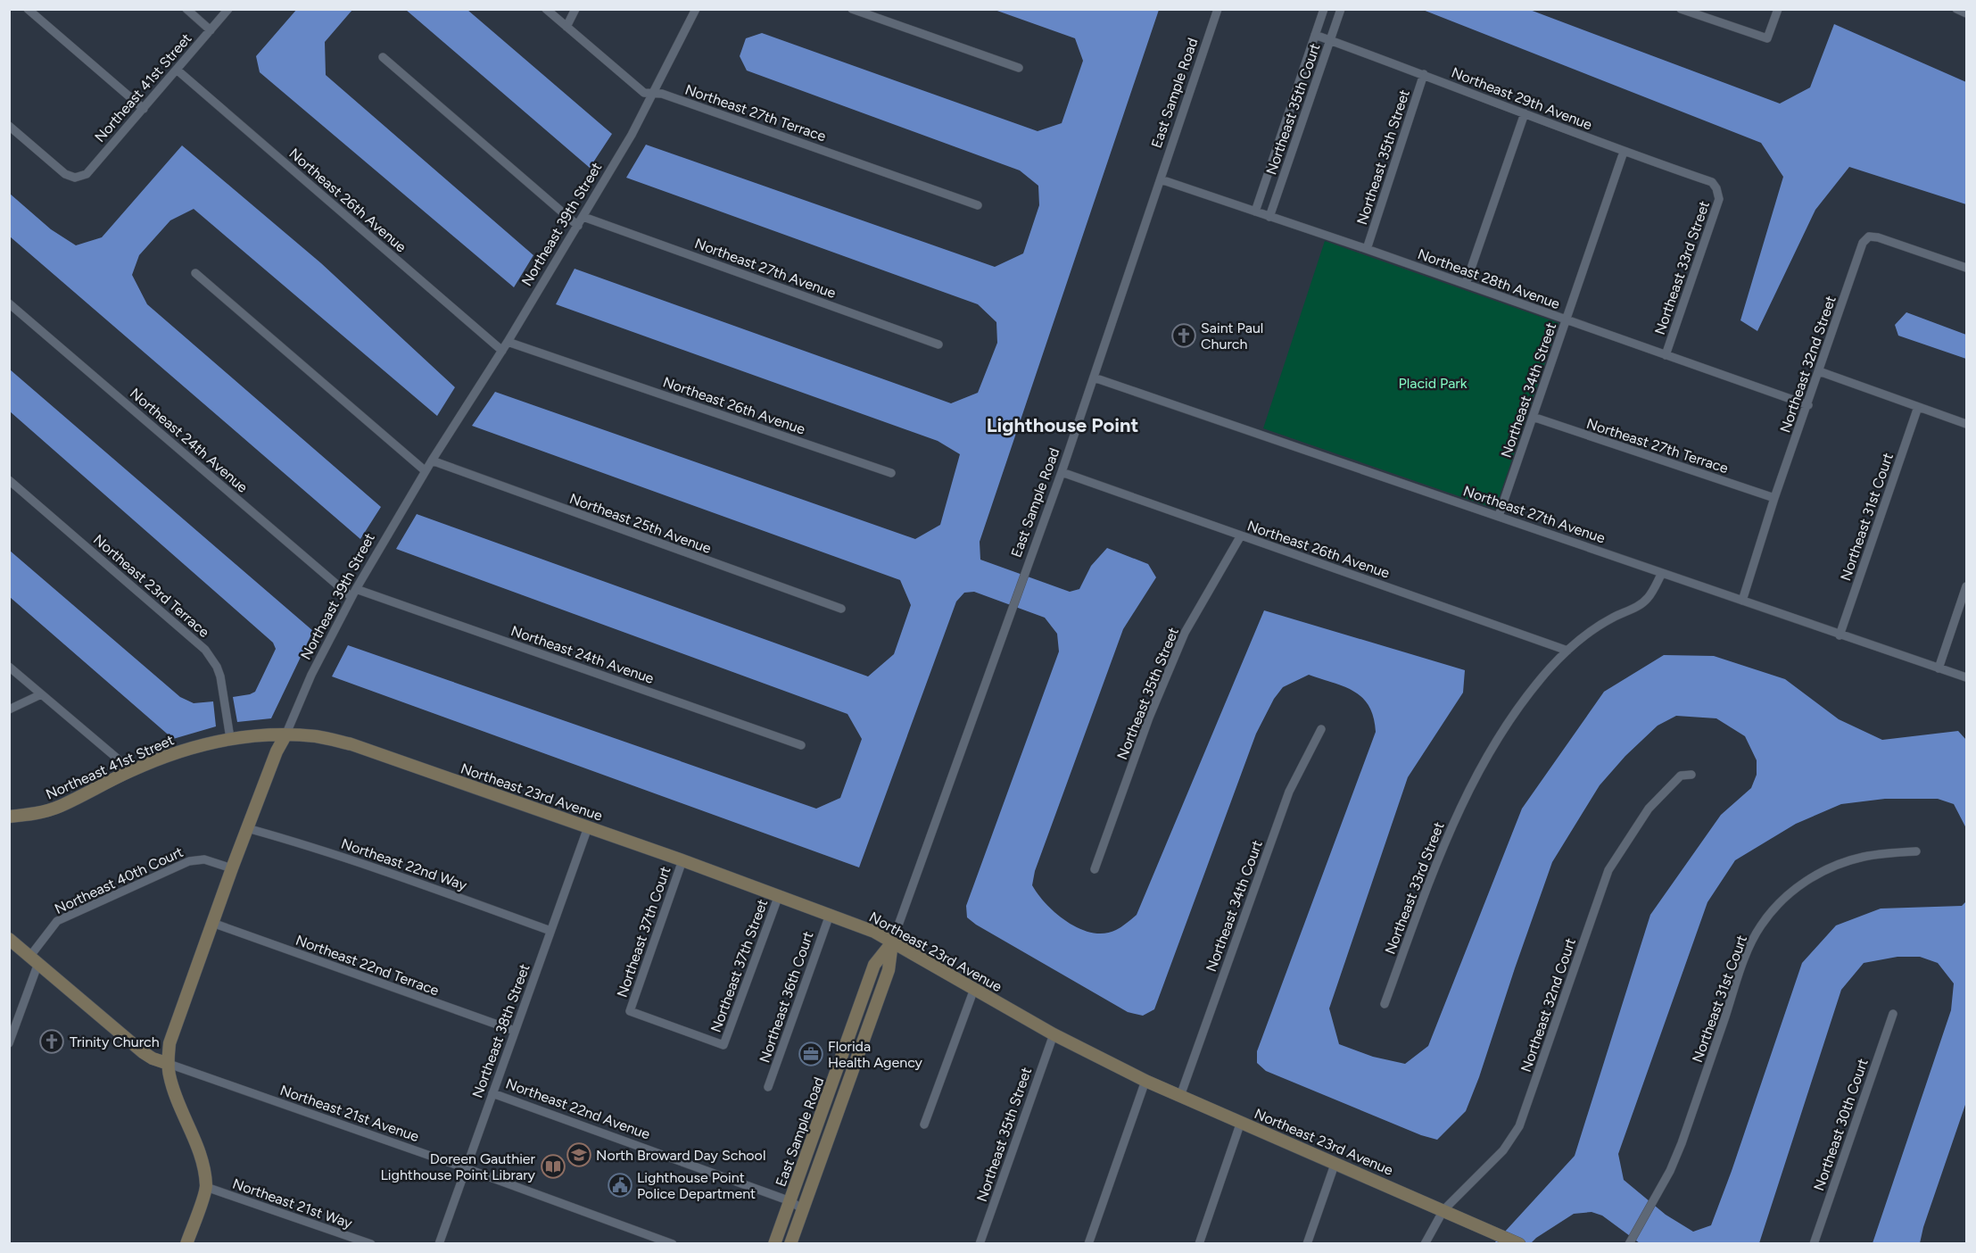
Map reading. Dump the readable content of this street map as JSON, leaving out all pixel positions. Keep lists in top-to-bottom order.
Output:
{
  "streets": {
    "street": [
      "Northeast 41st Street",
      "East Sample Road",
      "Northeast 29th Avenue",
      "Northeast 35th Court",
      "Northeast 27th Terrace",
      "Northeast 35th Street",
      "Northeast 26th Avenue",
      "Northeast 39th Street",
      "Northeast 27th Avenue",
      "Northeast 33rd Street",
      "Northeast 28th Avenue",
      "Northeast 32nd Street",
      "Northeast 34th Street",
      "Northeast 24th Avenue",
      "Northeast 31st Court",
      "Northeast 25th Avenue",
      "Northeast 23rd Terrace",
      "Northeast 23rd Avenue",
      "Northeast 22nd Way",
      "Northeast 40th Court",
      "Northeast 34th Court",
      "Northeast 37th Court",
      "Northeast 22nd Terrace",
      "Northeast 37th Street",
      "Northeast 36th Court",
      "Northeast 32nd Court",
      "Northeast 38th Street",
      "Northeast 22nd Avenue",
      "Northeast 21st Avenue",
      "Northeast 30th Court",
      "Northeast 21st Way"
    ]
  },
  "crossings": [
    ["Northeast 41st Street", "Northeast 26th Avenue"],
    ["Northeast 41st Street", "Northeast 39th Street"],
    ["Northeast 41st Street", "Northeast 23rd Terrace"],
    ["Northeast 41st Street", "Northeast 23rd Avenue"],
    ["East Sample Road", "Northeast 26th Avenue"],
    ["East Sample Road", "Northeast 27th Avenue"],
    ["East Sample Road", "Northeast 28th Avenue"],
    ["East Sample Road", "Northeast 23rd Avenue"],
    ["East Sample Road", "Northeast 22nd Avenue"],
    ["Northeast 29th Avenue", "Northeast 35th Court"],
    ["Northeast 29th Avenue", "Northeast 35th Street"],
    ["Northeast 29th Avenue", "Northeast 33rd Street"],
    ["Northeast 29th Avenue", "Northeast 34th Street"],
    ["Northeast 35th Court", "Northeast 28th Avenue"],
    ["Northeast 27th Terrace", "Northeast 39th Street"],
    ["Northeast 27th Terrace", "Northeast 32nd Street"],
    ["Northeast 27th Terrace", "Northeast 34th Street"],
    ["Northeast 35th Street", "Northeast 26th Avenue"],
    ["Northeast 35th Street", "Northeast 28th Avenue"],
    ["Northeast 35th Street", "Northeast 23rd Avenue"],
    ["Northeast 26th Avenue", "Northeast 39th Street"],
    ["Northeast 26th Avenue", "Northeast 33rd Street"],
    ["Northeast 39th Street", "Northeast 27th Avenue"],
    ["Northeast 39th Street", "Northeast 24th Avenue"],
    ["Northeast 39th Street", "Northeast 25th Avenue"],
    ["Northeast 39th Street", "Northeast 23rd Avenue"],
    ["Northeast 39th Street", "Northeast 22nd Way"],
    ["Northeast 39th Street", "Northeast 40th Court"],
    ["Northeast 39th Street", "Northeast 22nd Terrace"],
    ["Northeast 39th Street", "Northeast 21st Avenue"],
    ["Northeast 39th Street", "Northeast 21st Way"],
    ["Northeast 27th Avenue", "Northeast 33rd Street"],
    ["Northeast 27th Avenue", "Northeast 32nd Street"],
    ["Northeast 27th Avenue", "Northeast 34th Street"],
    ["Northeast 27th Avenue", "Northeast 31st Court"],
    ["Northeast 33rd Street", "Northeast 28th Avenue"],
    ["Northeast 28th Avenue", "Northeast 32nd Street"],
    ["Northeast 28th Avenue", "Northeast 34th Street"],
    ["Northeast 23rd Avenue", "Northeast 34th Court"],
    ["Northeast 23rd Avenue", "Northeast 37th Court"],
    ["Northeast 23rd Avenue", "Northeast 37th Street"],
    ["Northeast 23rd Avenue", "Northeast 36th Court"],
    ["Northeast 23rd Avenue", "Northeast 32nd Court"],
    ["Northeast 23rd Avenue", "Northeast 38th Street"],
    ["Northeast 22nd Way", "Northeast 38th Street"],
    ["Northeast 37th Court", "Northeast 37th Street"],
    ["Northeast 22nd Terrace", "Northeast 38th Street"],
    ["Northeast 38th Street", "Northeast 22nd Avenue"],
    ["Northeast 38th Street", "Northeast 21st Avenue"]
  ],
  "districts": ["Lighthouse Point"],
  "parks": ["Placid Park"],
  "places": {
    "church": ["Saint Paul Church", "Trinity Church"],
    "office": ["Florida Health Agency"],
    "school or university": ["North Broward Day School"],
    "library": ["Doreen Gauthier Lighthouse Point Library"],
    "public building": ["Lighthouse Point Police Department"]
  }
}
